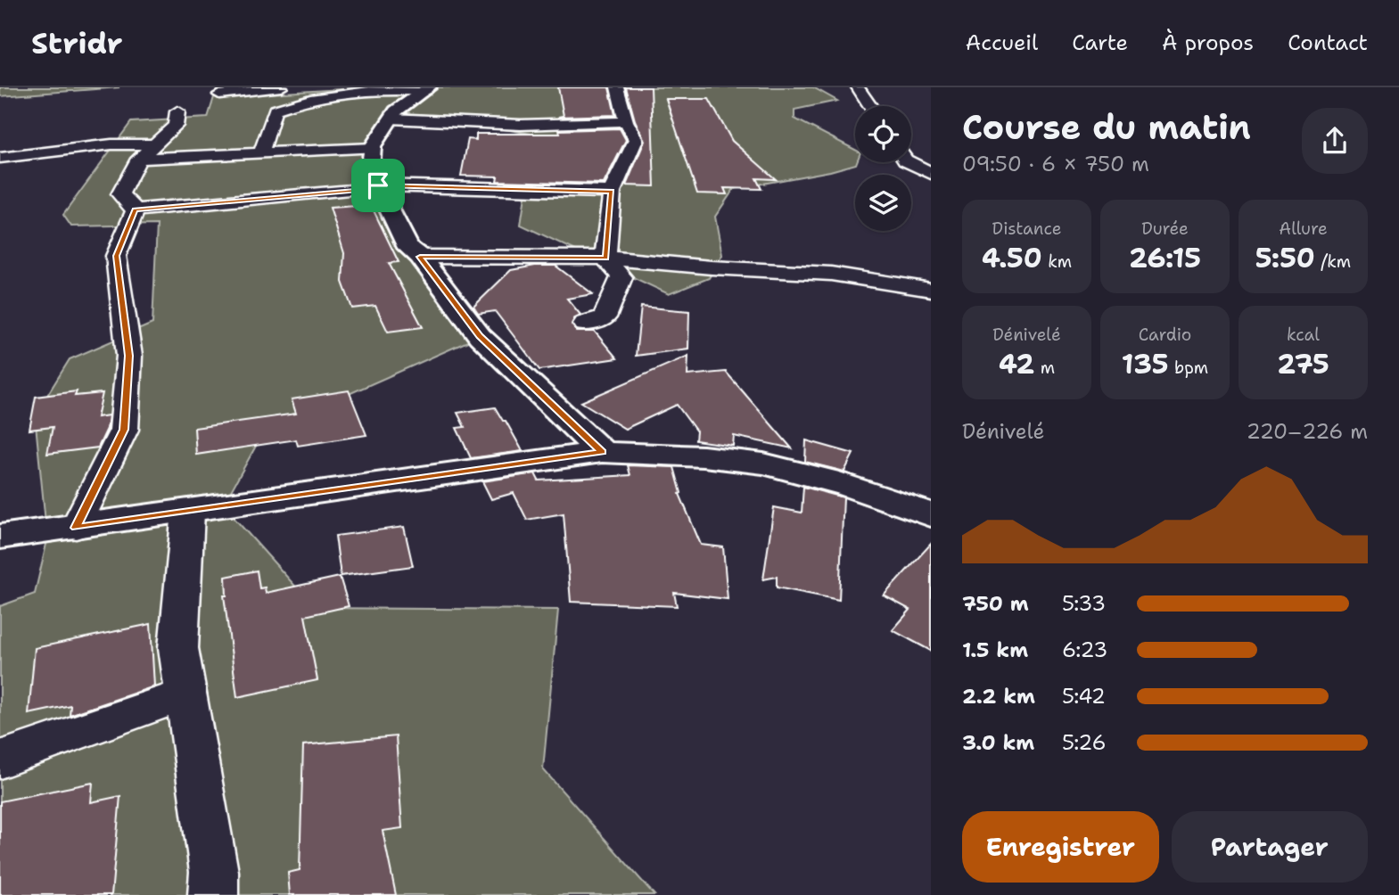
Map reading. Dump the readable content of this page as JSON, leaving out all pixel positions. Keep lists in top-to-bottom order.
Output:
{
  "page": {
    "header": "Stridr",
    "nav": [
      "Accueil",
      "Carte",
      "À propos",
      "Contact"
    ],
    "heading": ["Course du matin", "09:50 · 6 × 750 m"],
    "stats": [
      ["Distance", "4.50 km"],
      ["Durée", "26:15"],
      ["Allure", "5:50 /km"],
      ["Dénivelé", "42 m"],
      ["Cardio", "135 bpm"],
      ["kcal", "275"]
    ],
    "chart": ["Dénivelé", "220–226 m"],
    "list": [
      {
        "name": "750 m",
        "note": "5:33"
      },
      {
        "name": "1.5 km",
        "note": "6:23"
      },
      {
        "name": "2.2 km",
        "note": "5:42"
      },
      {
        "name": "3.0 km",
        "note": "5:26"
      }
    ],
    "buttons": ["Enregistrer", "Partager"]
  }
}
